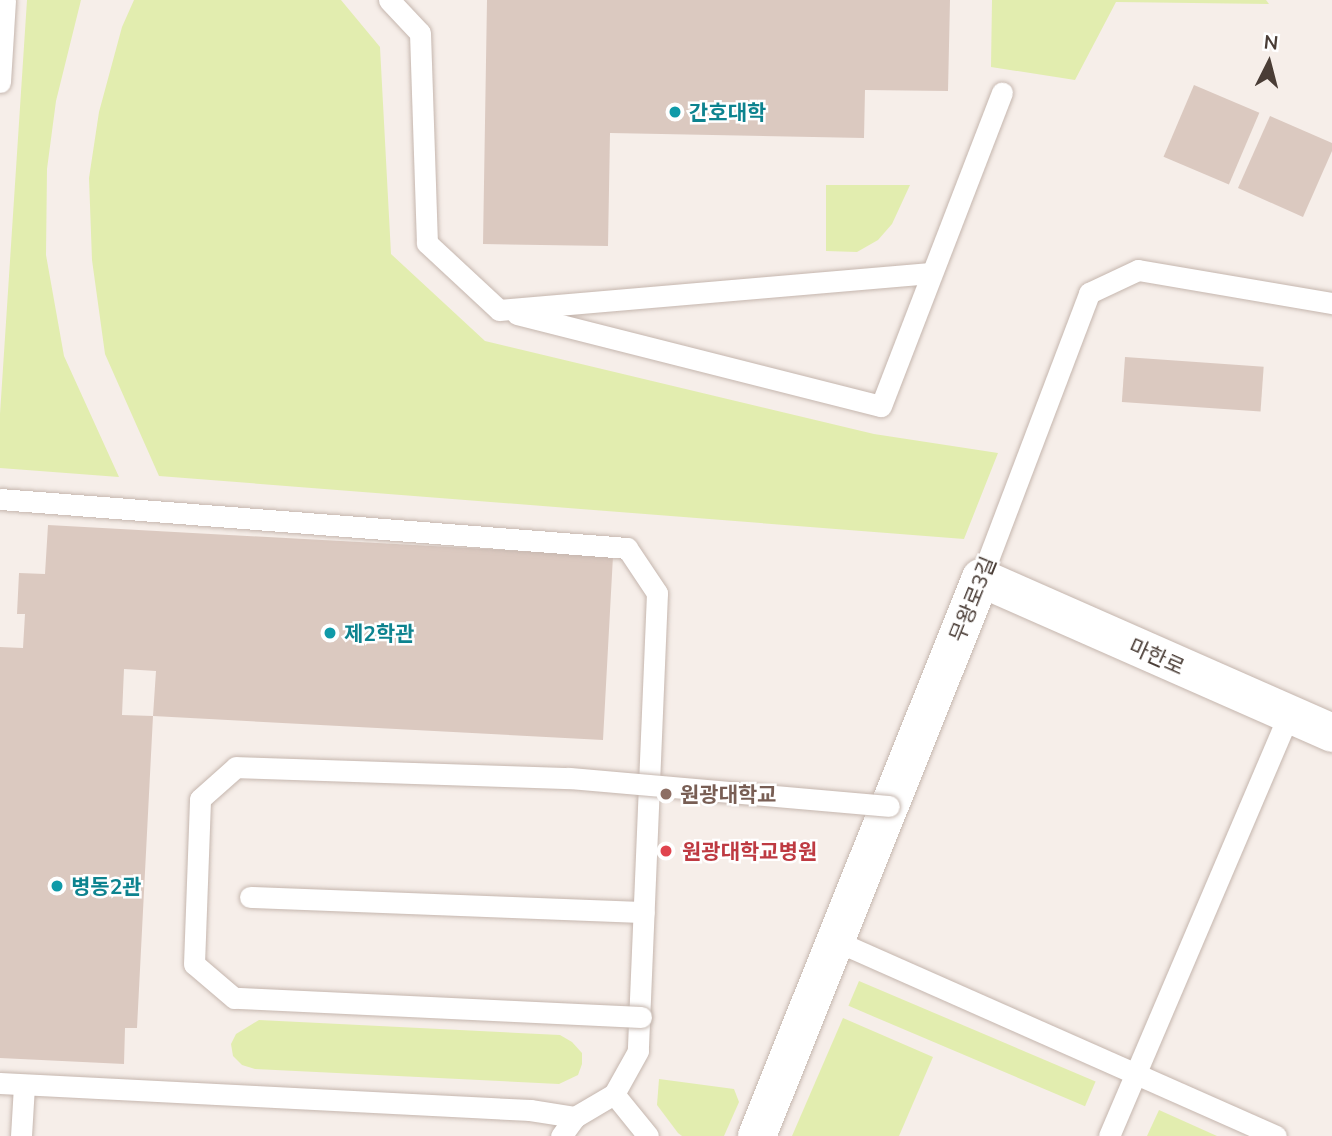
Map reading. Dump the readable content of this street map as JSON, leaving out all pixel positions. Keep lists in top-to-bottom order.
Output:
{
  "streets": {
    "street": ["무왕로3길", "마한로"]
  },
  "crossings": [
    ["무왕로3길", "마한로"]
  ],
  "places": [
    "간호대학",
    "제2학관",
    "원광대학교",
    "원광대학교병원",
    "병동2관"
  ],
  "north": "top"
}
